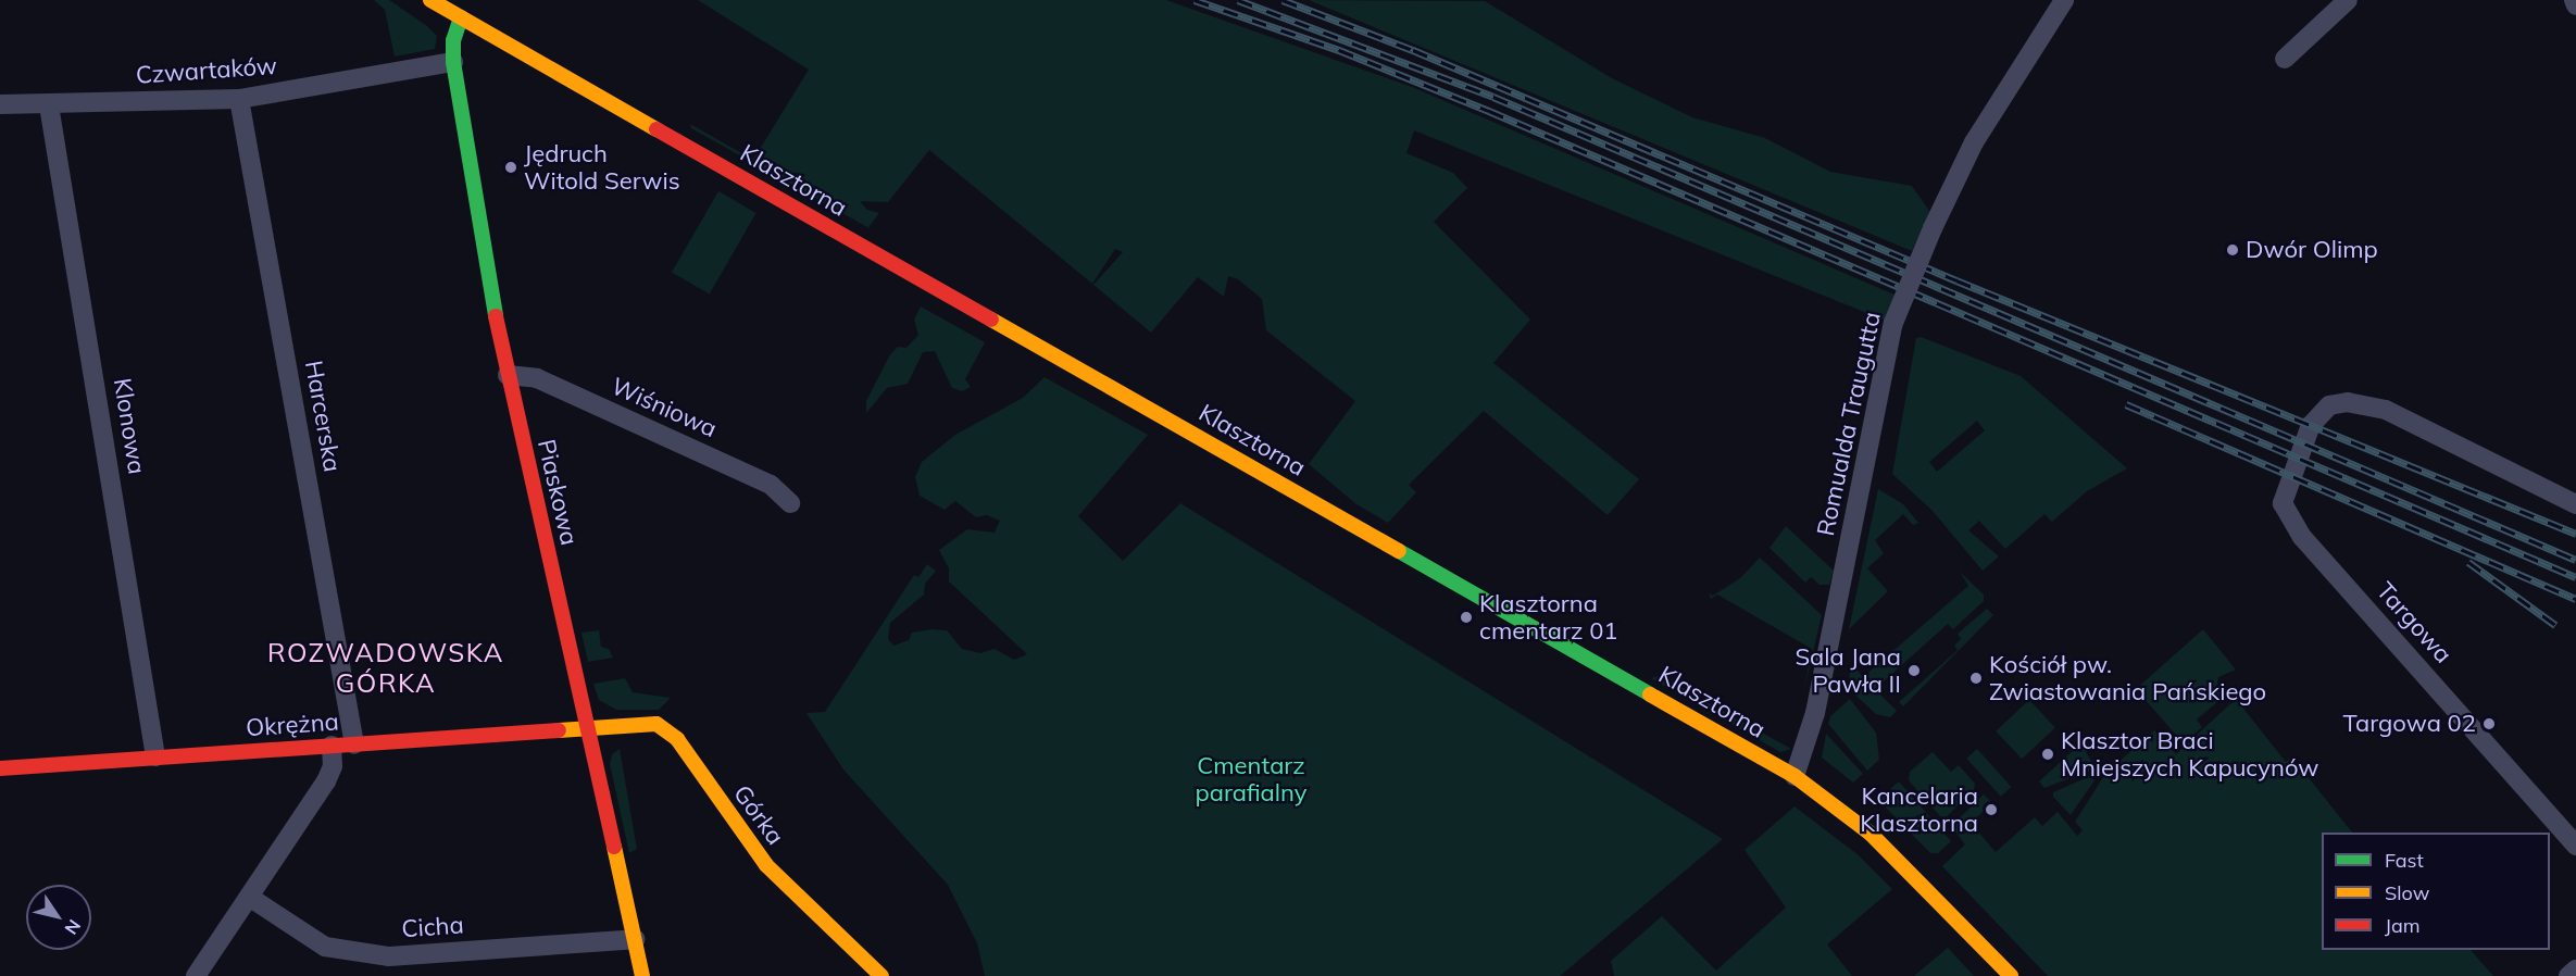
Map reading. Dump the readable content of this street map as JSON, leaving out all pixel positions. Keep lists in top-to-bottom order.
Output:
{
  "streets": {
    "street": [
      "Czwartaków",
      "Klasztorna",
      "Wiśniowa",
      "Harcerska",
      "Romualda Traugutta",
      "Klonowa",
      "Piaskowa",
      "Targowa",
      "Okrężna",
      "Górka",
      "Cicha"
    ]
  },
  "crossings": [
    ["Czwartaków", "Harcerska"],
    ["Czwartaków", "Klonowa"],
    ["Czwartaków", "Piaskowa"],
    ["Klasztorna", "Romualda Traugutta"],
    ["Klasztorna", "Piaskowa"],
    ["Wiśniowa", "Piaskowa"],
    ["Harcerska", "Okrężna"],
    ["Klonowa", "Okrężna"],
    ["Piaskowa", "Okrężna"],
    ["Piaskowa", "Górka"],
    ["Piaskowa", "Cicha"],
    ["Okrężna", "Górka"]
  ],
  "districts": ["ROZWADOWSKA GÓRKA"],
  "parks": ["Cmentarz parafialny"],
  "places": [
    "Jędruch Witold Serwis",
    "Dwór Olimp",
    "Klasztorna cmentarz 01",
    "Sala Jana Pawła II",
    "Kościół pw. Zwiastowania Pańskiego",
    "Targowa 02",
    "Klasztor Braci Mniejszych Kapucynów",
    "Kancelaria Klasztorna"
  ],
  "legend": ["Fast", "Slow", "Jam"],
  "north": "bottom right"
}
